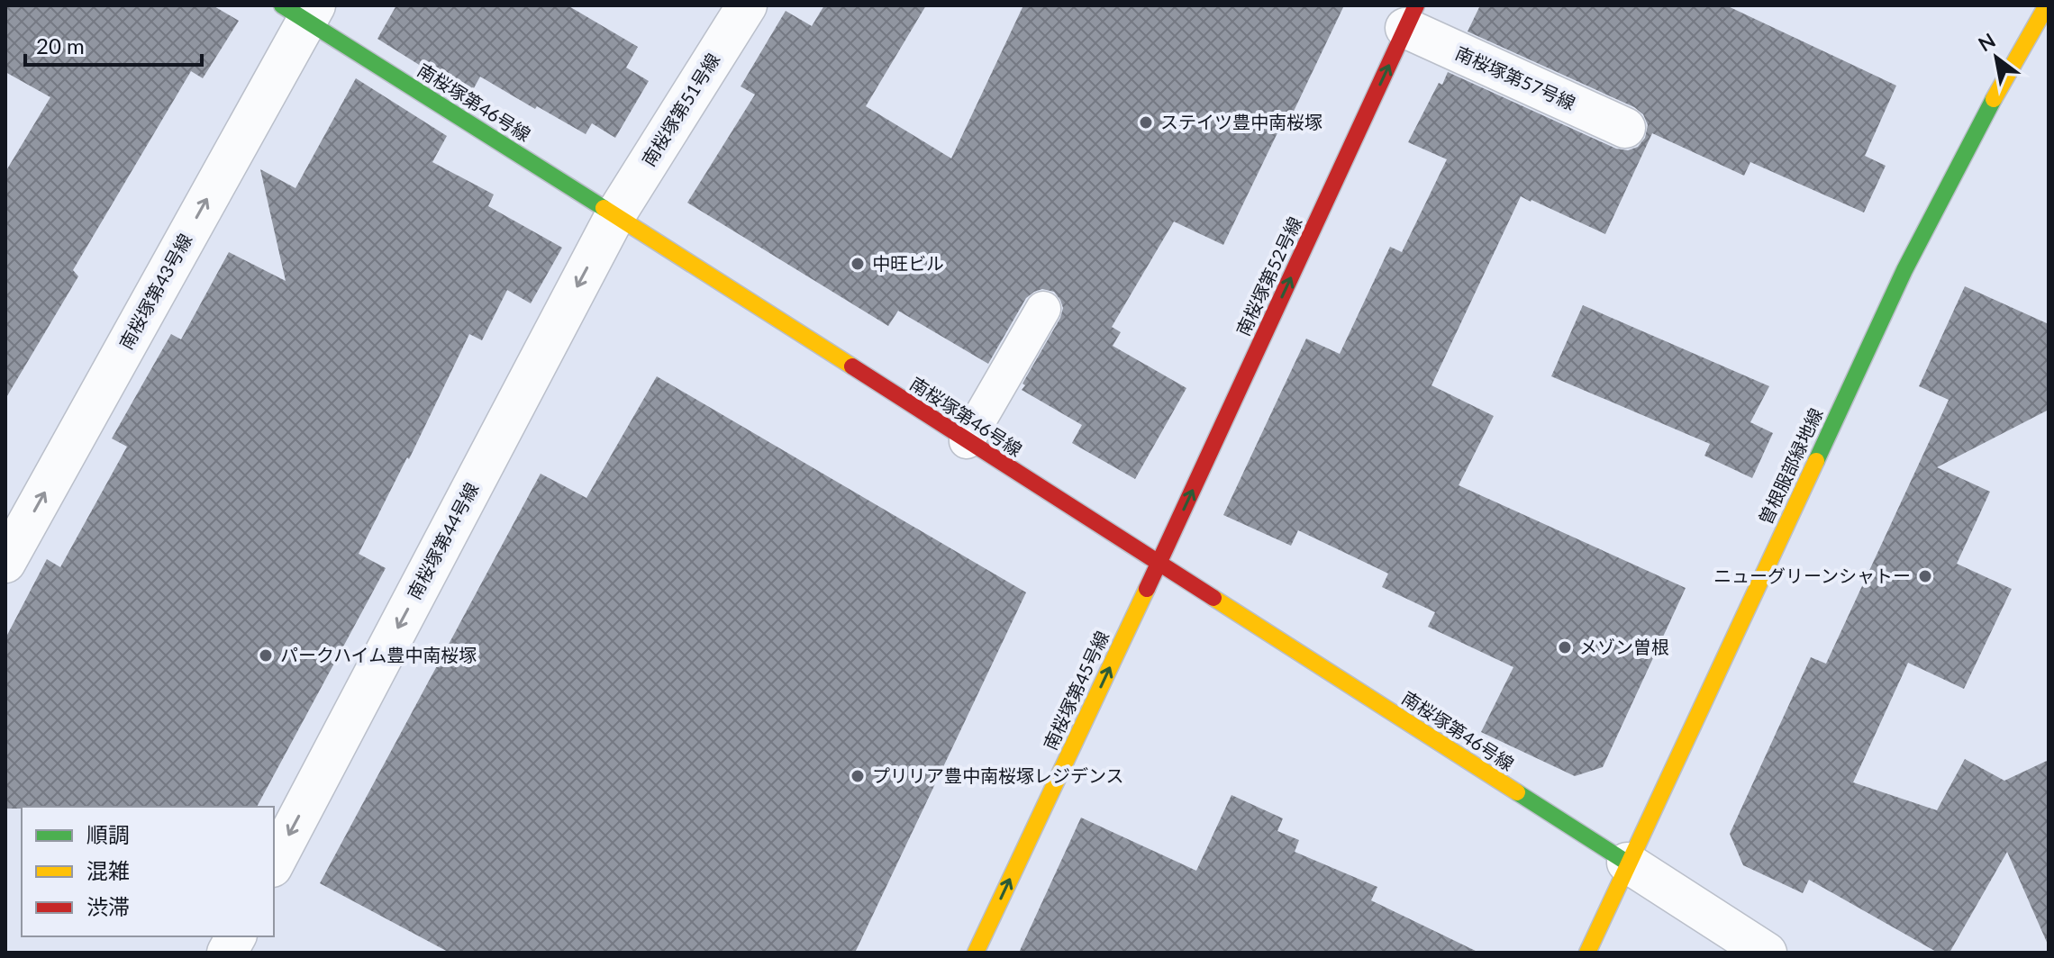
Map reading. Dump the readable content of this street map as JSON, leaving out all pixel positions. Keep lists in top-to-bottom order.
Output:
{
  "streets": {
    "street": [
      "南桜塚第57号線",
      "南桜塚第46号線",
      "南桜塚第51号線",
      "南桜塚第52号線",
      "南桜塚第43号線",
      "曽根服部緑地線",
      "南桜塚第44号線",
      "南桜塚第45号線"
    ]
  },
  "crossings": [
    ["南桜塚第57号線", "南桜塚第52号線"],
    ["南桜塚第46号線", "南桜塚第51号線"],
    ["南桜塚第46号線", "南桜塚第52号線"],
    ["南桜塚第46号線", "南桜塚第43号線"],
    ["南桜塚第46号線", "曽根服部緑地線"],
    ["南桜塚第46号線", "南桜塚第44号線"],
    ["南桜塚第46号線", "南桜塚第45号線"],
    ["南桜塚第51号線", "南桜塚第44号線"],
    ["南桜塚第52号線", "南桜塚第45号線"]
  ],
  "one_way": [
    "南桜塚第52号線",
    "南桜塚第43号線",
    "南桜塚第44号線",
    "南桜塚第45号線"
  ],
  "places": [
    "ステイツ豊中南桜塚",
    "中旺ビル",
    "ニューグリーンシャトー",
    "メゾン曽根",
    "パークハイム豊中南桜塚",
    "プリリア豊中南桜塚レジデンス"
  ],
  "legend": ["順調", "混雑", "渋滞"],
  "scale_bar": "20 m",
  "north": "top left"
}
